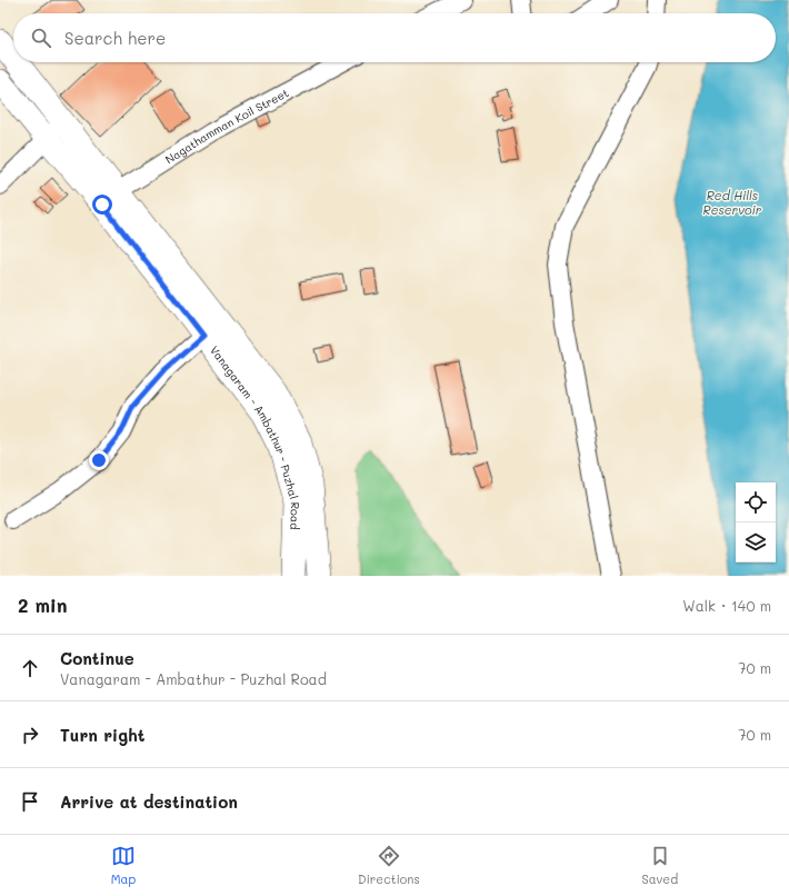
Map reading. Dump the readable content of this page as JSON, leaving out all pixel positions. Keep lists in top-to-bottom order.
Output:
{
  "streets": {
    "main road": ["Vanagaram - Ambathur - Puzhal Road"],
    "street": ["Nagathamman Koil Street"]
  },
  "crossings": [
    ["Nagathamman Koil Street", "Vanagaram - Ambathur - Puzhal Road"]
  ],
  "water": ["Red Hills Reservoir"],
  "page": {
    "search": "Search here",
    "heading": ["2 min", "Walk · 140 m"],
    "list": [
      ["Continue", "Vanagaram - Ambathur - Puzhal Road", "70 m"],
      ["Turn right", "70 m"],
      "Arrive at destination"
    ],
    "nav": ["Map", "Directions", "Saved"]
  }
}
